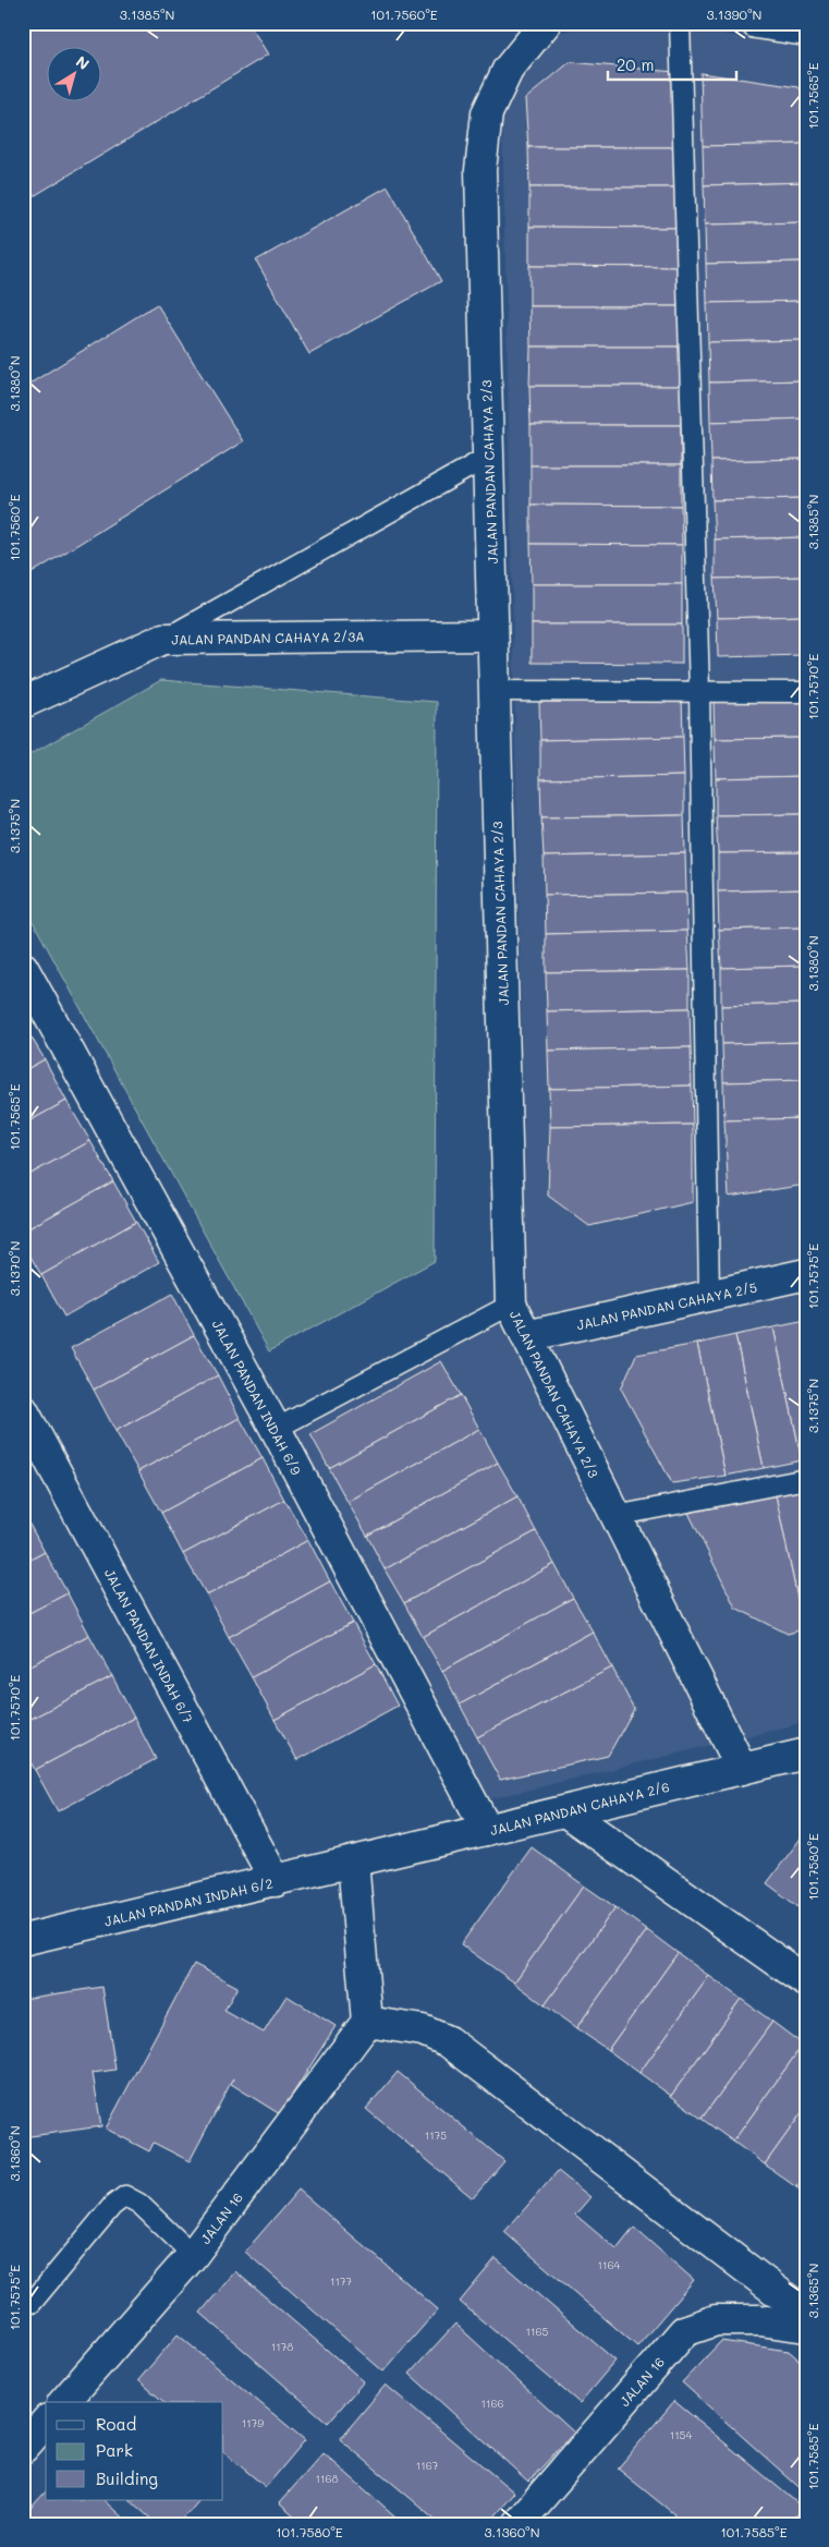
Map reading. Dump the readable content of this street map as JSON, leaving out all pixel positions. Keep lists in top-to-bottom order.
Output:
{
  "streets": {
    "street": [
      "JALAN PANDAN CAHAYA 2/3",
      "JALAN PANDAN CAHAYA 2/3A",
      "JALAN PANDAN CAHAYA 2/5",
      "JALAN PANDAN INDAH 6/9",
      "JALAN PANDAN INDAH 6/7",
      "JALAN PANDAN CAHAYA 2/6",
      "JALAN PANDAN INDAH 6/2",
      "JALAN 16"
    ]
  },
  "crossings": [
    ["JALAN PANDAN CAHAYA 2/3", "JALAN PANDAN CAHAYA 2/3A"],
    ["JALAN PANDAN CAHAYA 2/3", "JALAN PANDAN CAHAYA 2/5"],
    ["JALAN PANDAN CAHAYA 2/3", "JALAN PANDAN CAHAYA 2/6"],
    ["JALAN PANDAN INDAH 6/9", "JALAN PANDAN CAHAYA 2/6"],
    ["JALAN PANDAN INDAH 6/7", "JALAN PANDAN INDAH 6/2"],
    ["JALAN PANDAN CAHAYA 2/6", "JALAN PANDAN INDAH 6/2"]
  ],
  "house_numbers": [
    "1175",
    "1164",
    "1177",
    "1165",
    "1178",
    "1166",
    "1179",
    "1154",
    "1167",
    "1168"
  ],
  "legend": ["Road", "Park", "Building"],
  "scale_bar": "20 m",
  "north": "top right",
  "coordinates": [
    "3.1385°N",
    "101.7560°E",
    "3.1390°N",
    "101.7565°E",
    "3.1380°N",
    "101.7570°E",
    "3.1375°N",
    "3.1370°N",
    "101.7575°E",
    "101.7580°E",
    "3.1360°N",
    "3.1365°N",
    "101.7585°E"
  ]
}
